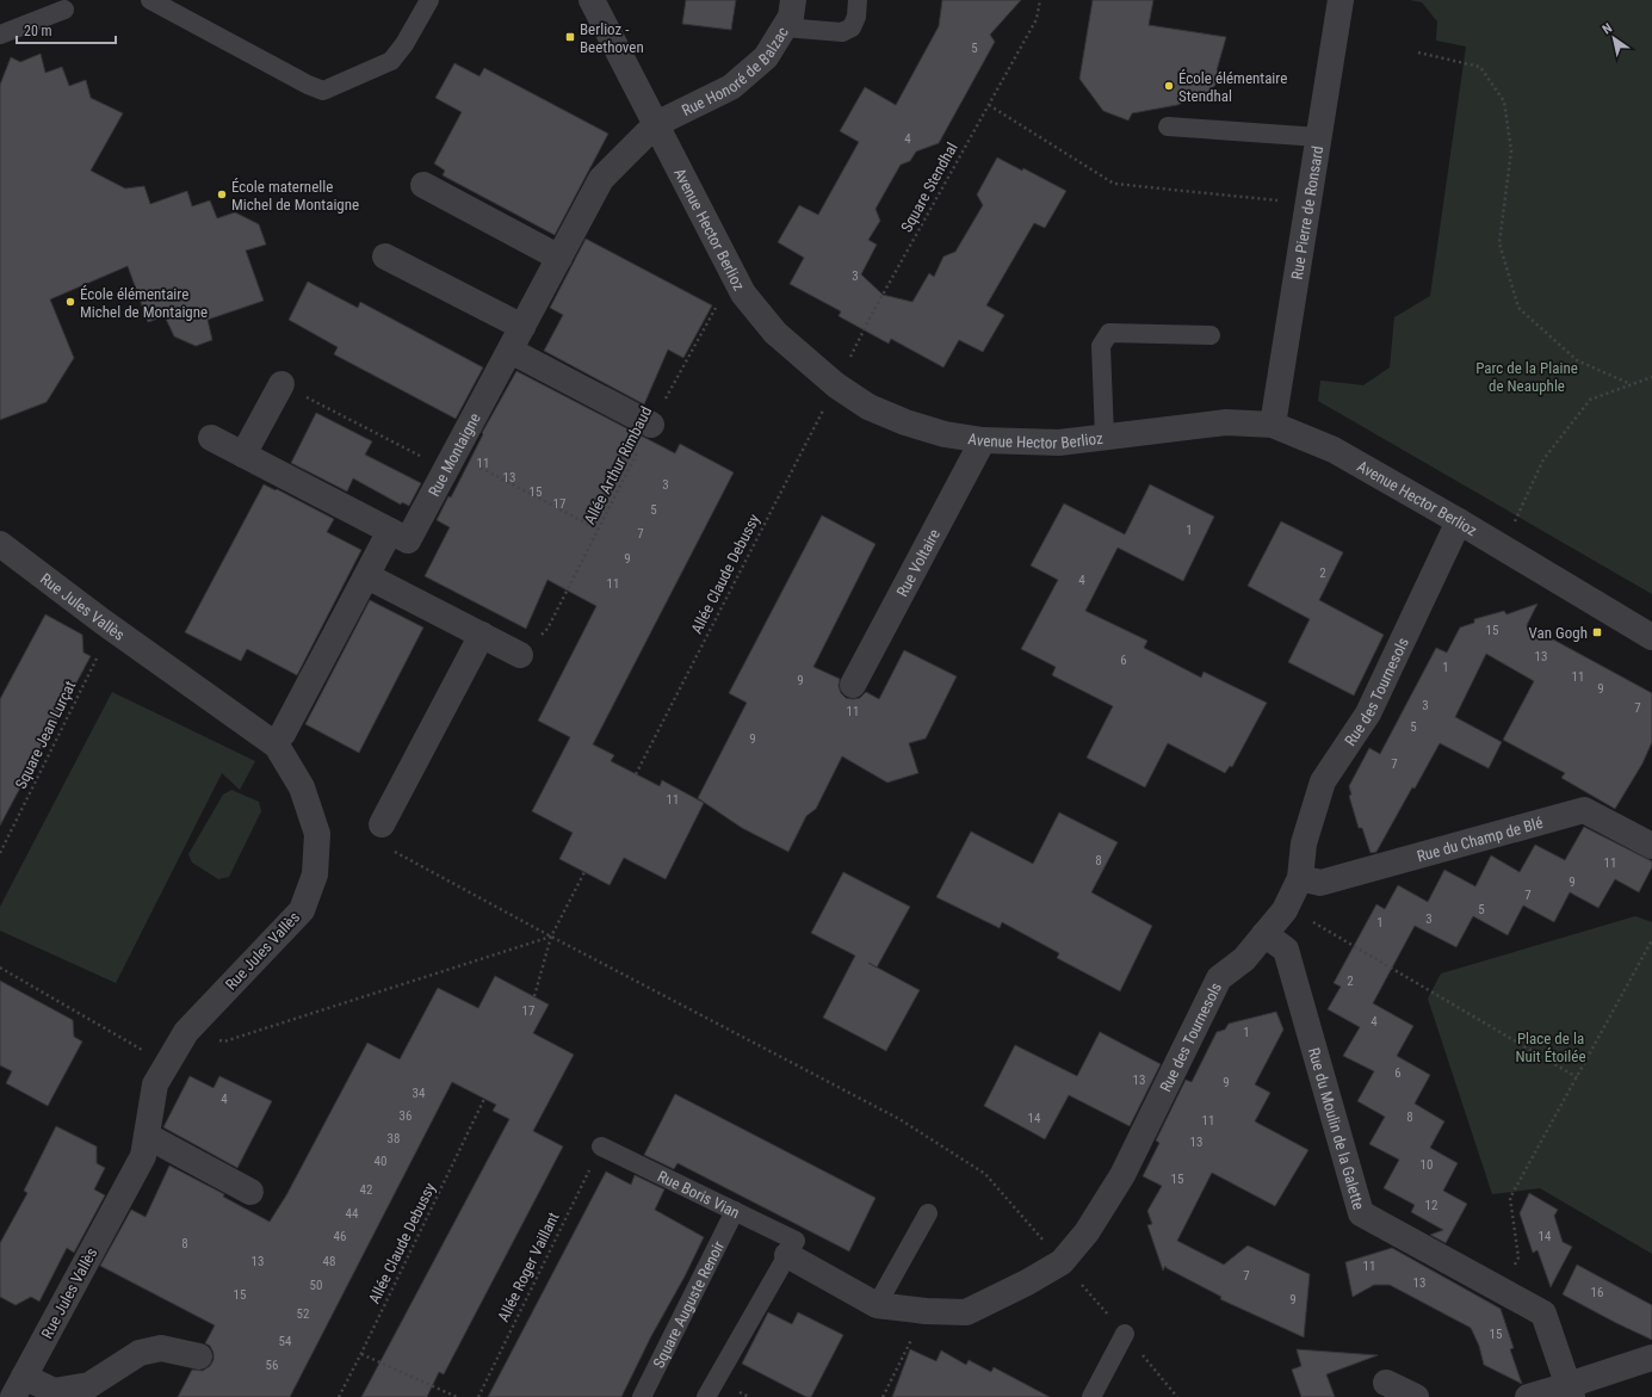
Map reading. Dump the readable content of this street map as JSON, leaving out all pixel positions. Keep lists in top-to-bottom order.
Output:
{
  "streets": {
    "street": [
      "Rue Honoré de Balzac",
      "Rue Pierre de Ronsard",
      "Avenue Hector Berlioz",
      "Rue Montaigne",
      "Rue Voltaire",
      "Rue Jules Vallès",
      "Rue des Tournesols",
      "Rue du Champ de Blé",
      "Rue du Moulin de la Galette"
    ],
    "lane": ["Rue Boris Vian", "Square Auguste Renoir"],
    "path": [
      "Square Stendhal",
      "Allée Arthur Rimbaud",
      "Allée Claude Debussy",
      "Square Jean Lurçat",
      "Allée Roger Vaillant"
    ]
  },
  "crossings": [
    ["Rue Honoré de Balzac", "Avenue Hector Berlioz"],
    ["Rue Honoré de Balzac", "Rue Montaigne"],
    ["Square Stendhal", "Avenue Hector Berlioz"],
    ["Square Stendhal", "Allée Claude Debussy"],
    ["Rue Pierre de Ronsard", "Avenue Hector Berlioz"],
    ["Avenue Hector Berlioz", "Rue Montaigne"],
    ["Avenue Hector Berlioz", "Allée Arthur Rimbaud"],
    ["Avenue Hector Berlioz", "Rue Voltaire"],
    ["Avenue Hector Berlioz", "Allée Claude Debussy"],
    ["Avenue Hector Berlioz", "Rue des Tournesols"],
    ["Rue Jules Vallès", "Square Jean Lurçat"],
    ["Rue des Tournesols", "Rue du Champ de Blé"],
    ["Rue des Tournesols", "Rue du Moulin de la Galette"],
    ["Rue des Tournesols", "Rue Boris Vian"],
    ["Rue Boris Vian", "Allée Roger Vaillant"],
    ["Rue Boris Vian", "Square Auguste Renoir"]
  ],
  "parks": ["Parc de la Plaine de Neauphle", "Place de la Nuit Étoilée"],
  "places": {
    "transit": ["Berlioz - Beethoven", "Van Gogh"],
    "other": ["École élémentaire Stendhal", "École maternelle Michel de Montaigne", "École élémentaire Michel de Montaigne"]
  },
  "house_numbers": [
    "5",
    "4",
    "3",
    "11",
    "13",
    "3",
    "15",
    "17",
    "5",
    "1",
    "7",
    "9",
    "2",
    "4",
    "11",
    "15",
    "13",
    "6",
    "1",
    "11",
    "9",
    "9",
    "3",
    "7",
    "11",
    "5",
    "9",
    "7",
    "11",
    "8",
    "11",
    "9",
    "7",
    "5",
    "3",
    "1",
    "2",
    "17",
    "4",
    "1",
    "6",
    "13",
    "9",
    "34",
    "4",
    "36",
    "8",
    "14",
    "11",
    "38",
    "13",
    "40",
    "10",
    "15",
    "42",
    "12",
    "44",
    "46",
    "14",
    "8",
    "13",
    "48",
    "11",
    "7",
    "13",
    "50",
    "16",
    "15",
    "9",
    "52",
    "15",
    "54",
    "56"
  ],
  "scale_bar": "20 m",
  "north": "top left"
}
